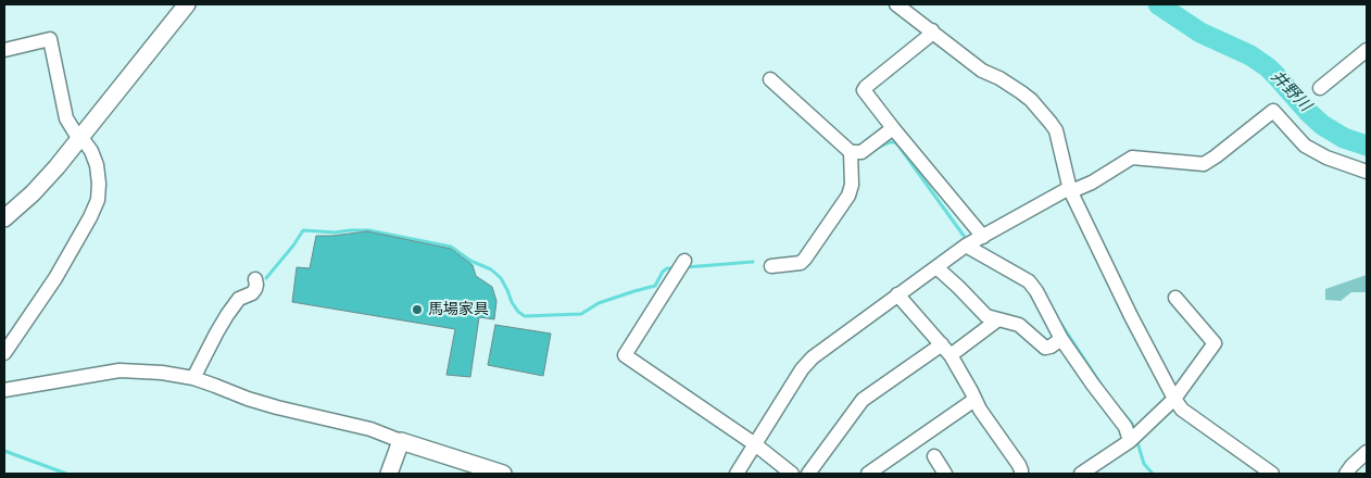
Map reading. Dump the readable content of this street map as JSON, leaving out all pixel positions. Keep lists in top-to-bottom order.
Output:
{
  "water": ["井野川"],
  "places": ["馬場家具"]
}
